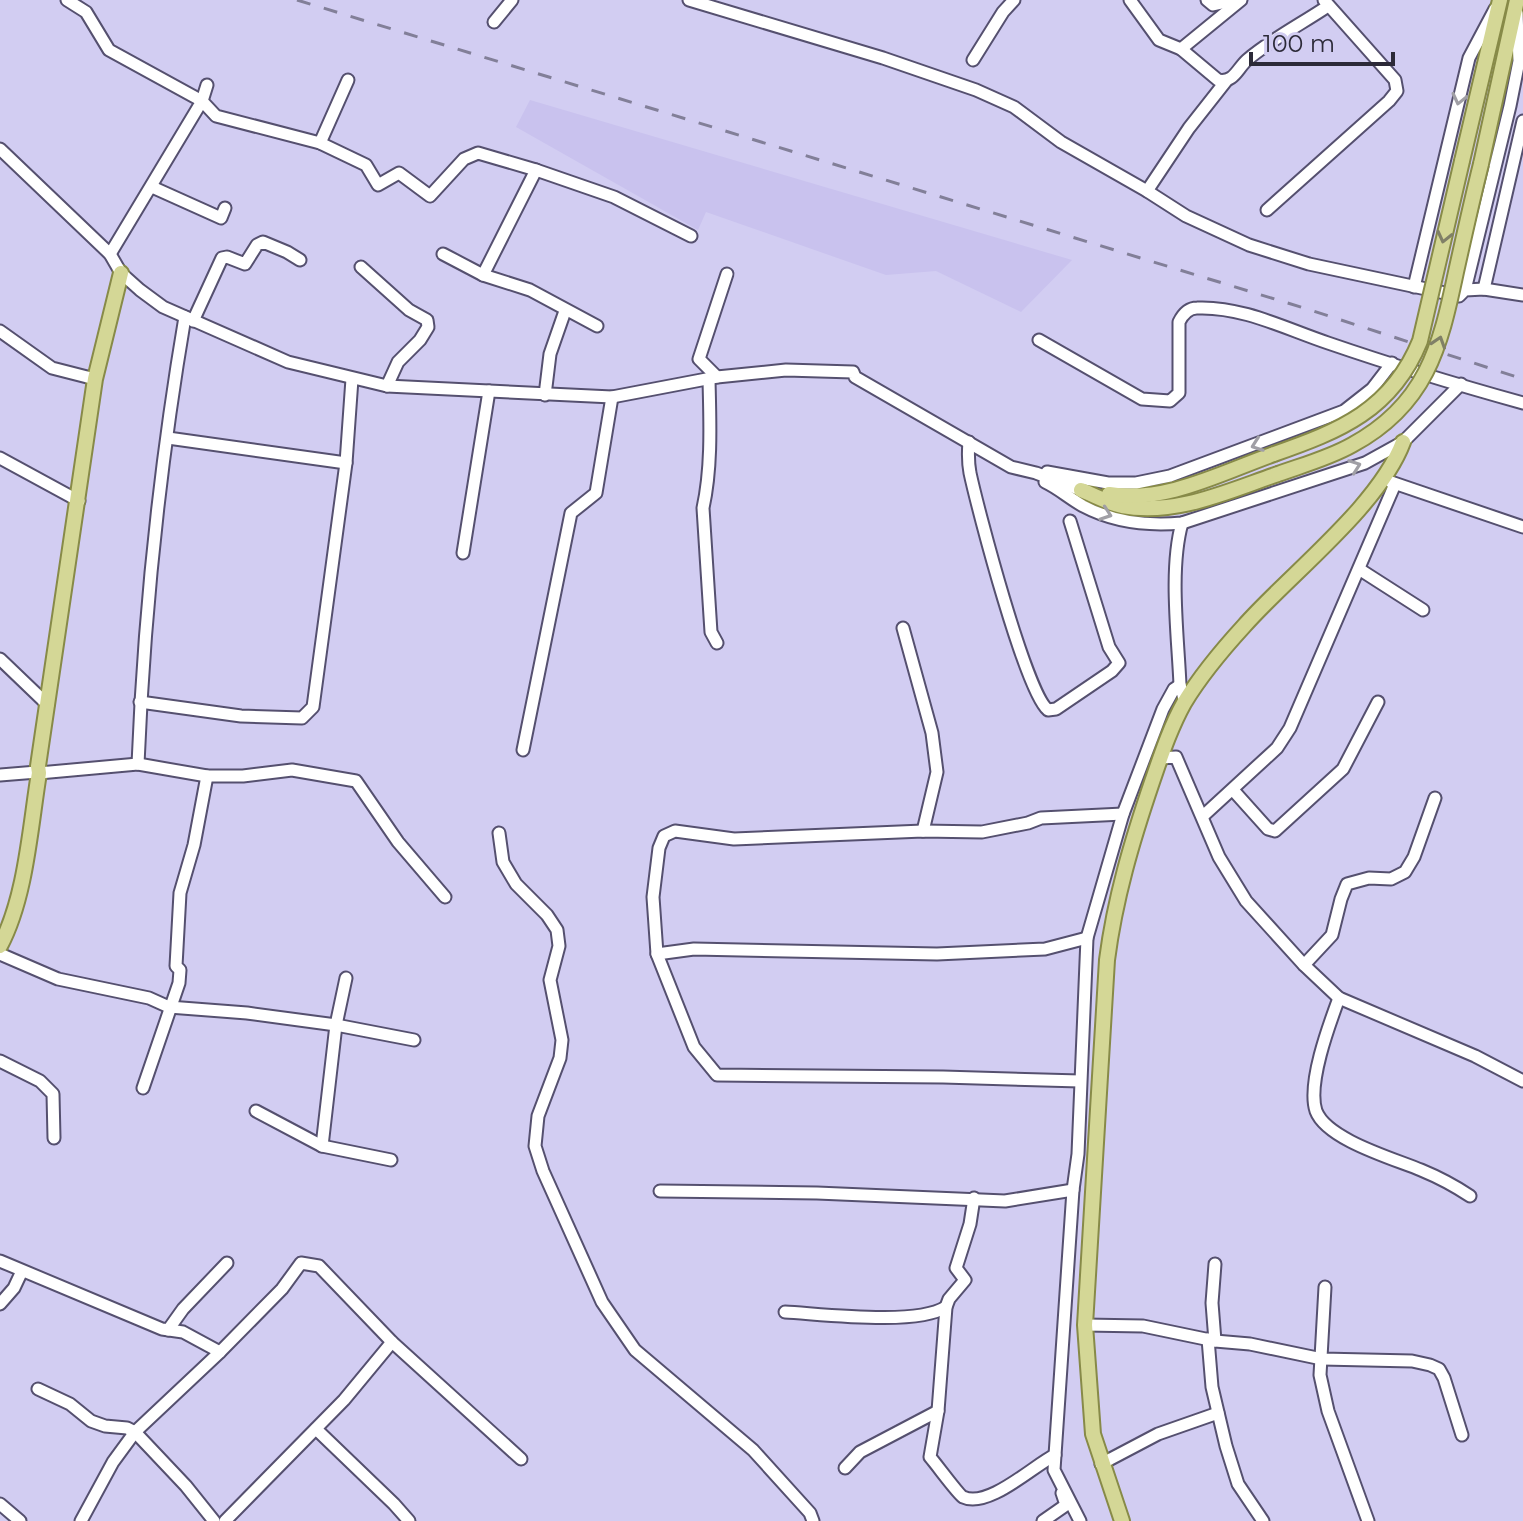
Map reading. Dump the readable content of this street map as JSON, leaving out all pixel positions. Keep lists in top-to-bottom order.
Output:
{
  "scale_bar": "100 m"
}
